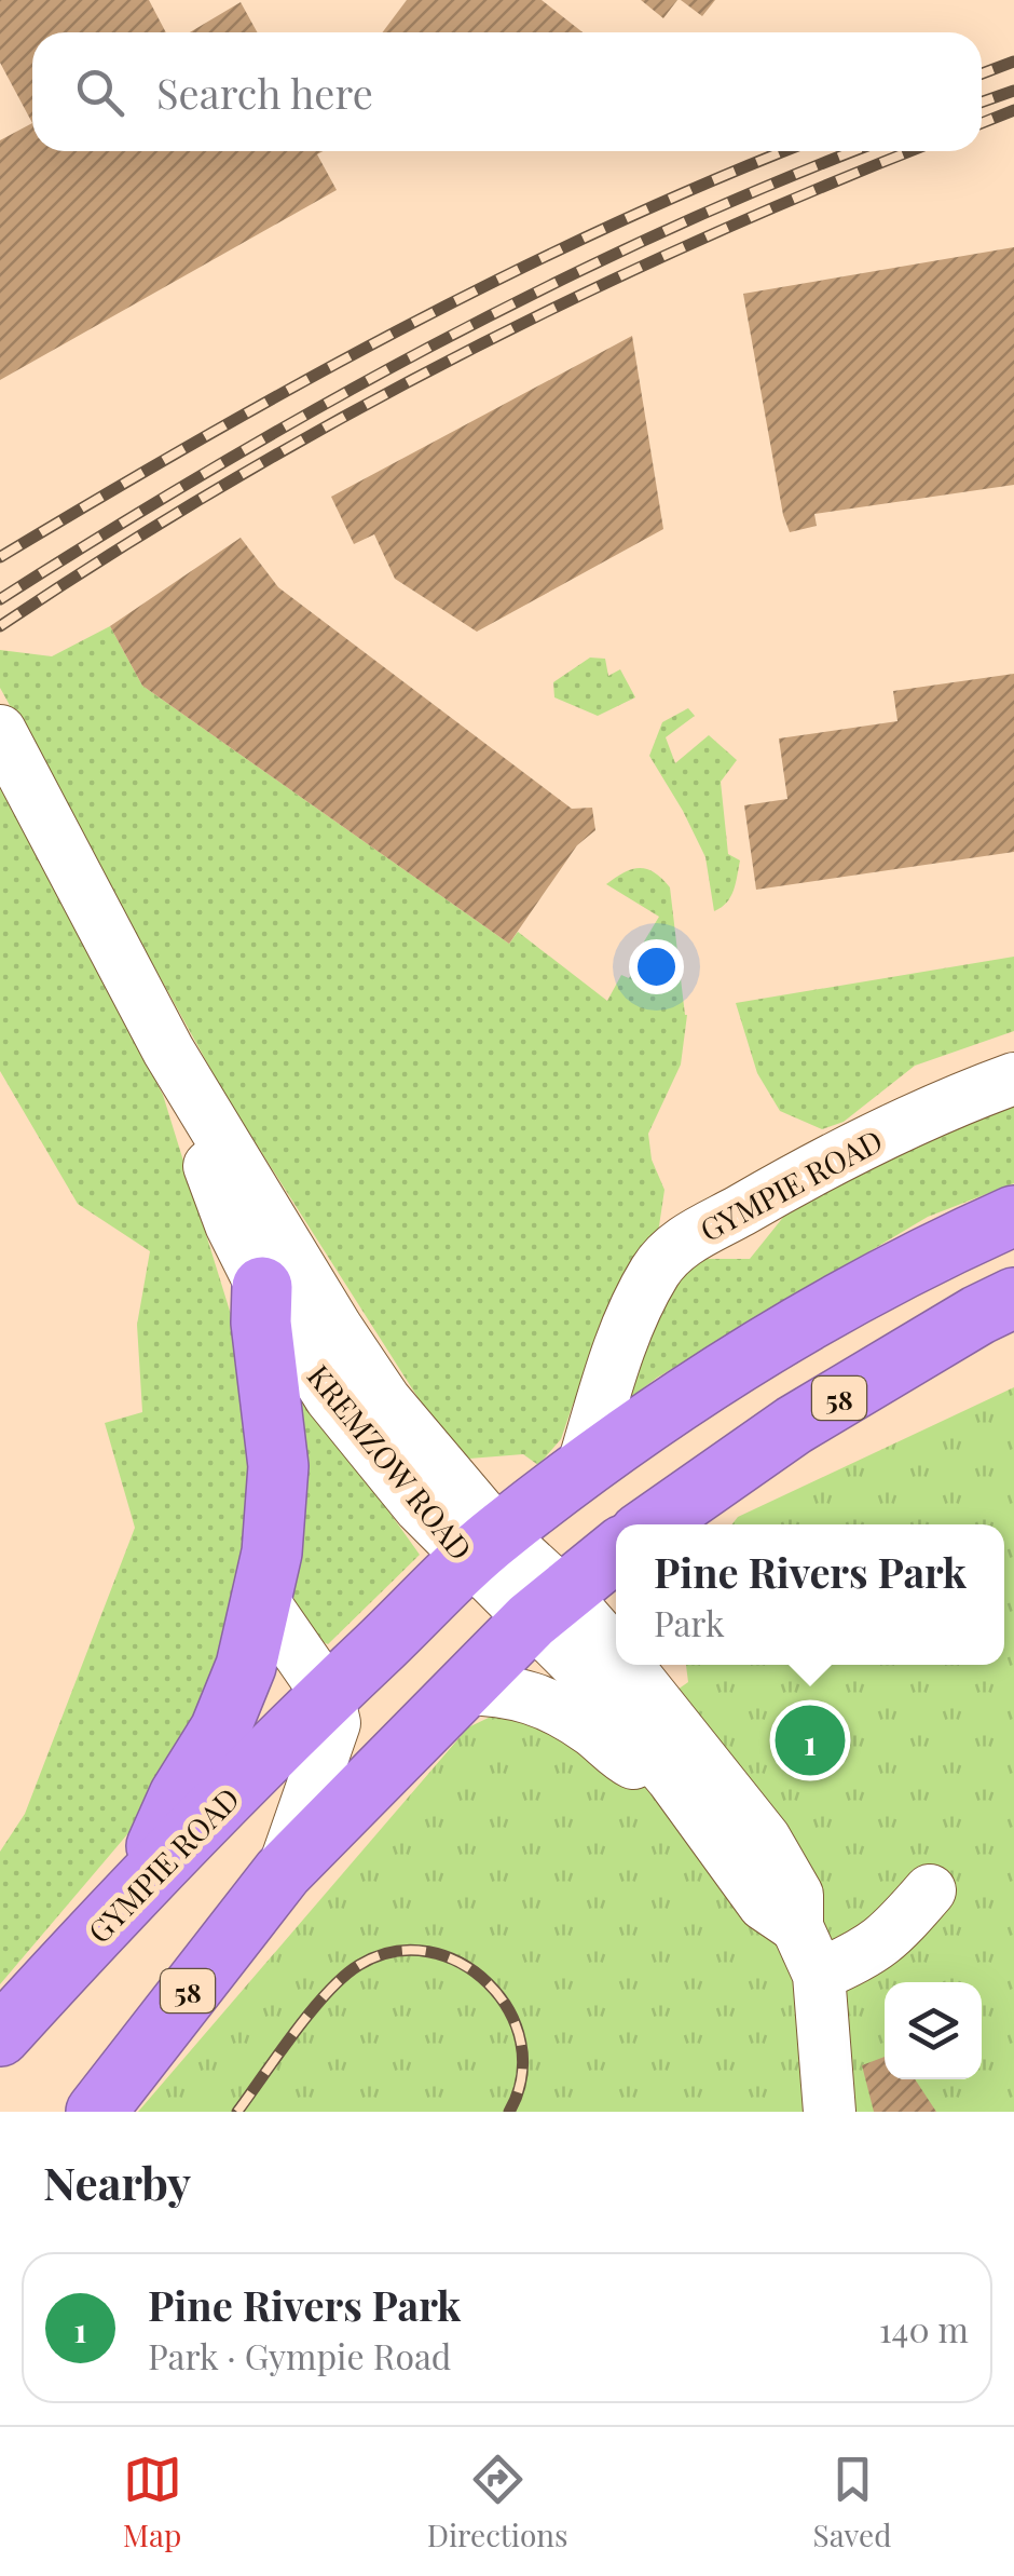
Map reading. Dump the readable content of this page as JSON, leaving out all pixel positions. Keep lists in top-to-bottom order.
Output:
{
  "streets": {
    "highway": ["GYMPIE ROAD", "58"],
    "street": ["KREMZOW ROAD"]
  },
  "crossings": [
    ["GYMPIE ROAD", "KREMZOW ROAD"],
    ["58", "KREMZOW ROAD"]
  ],
  "page": {
    "search": "Search here",
    "popup": ["Pine Rivers Park", "Park"],
    "pins": "1",
    "heading": "Nearby",
    "list": [
      {
        "mark": "1",
        "name": "Pine Rivers Park",
        "note": "Park · Gympie Road",
        "value": "140 m"
      }
    ],
    "nav": ["Map", "Directions", "Saved"]
  }
}
